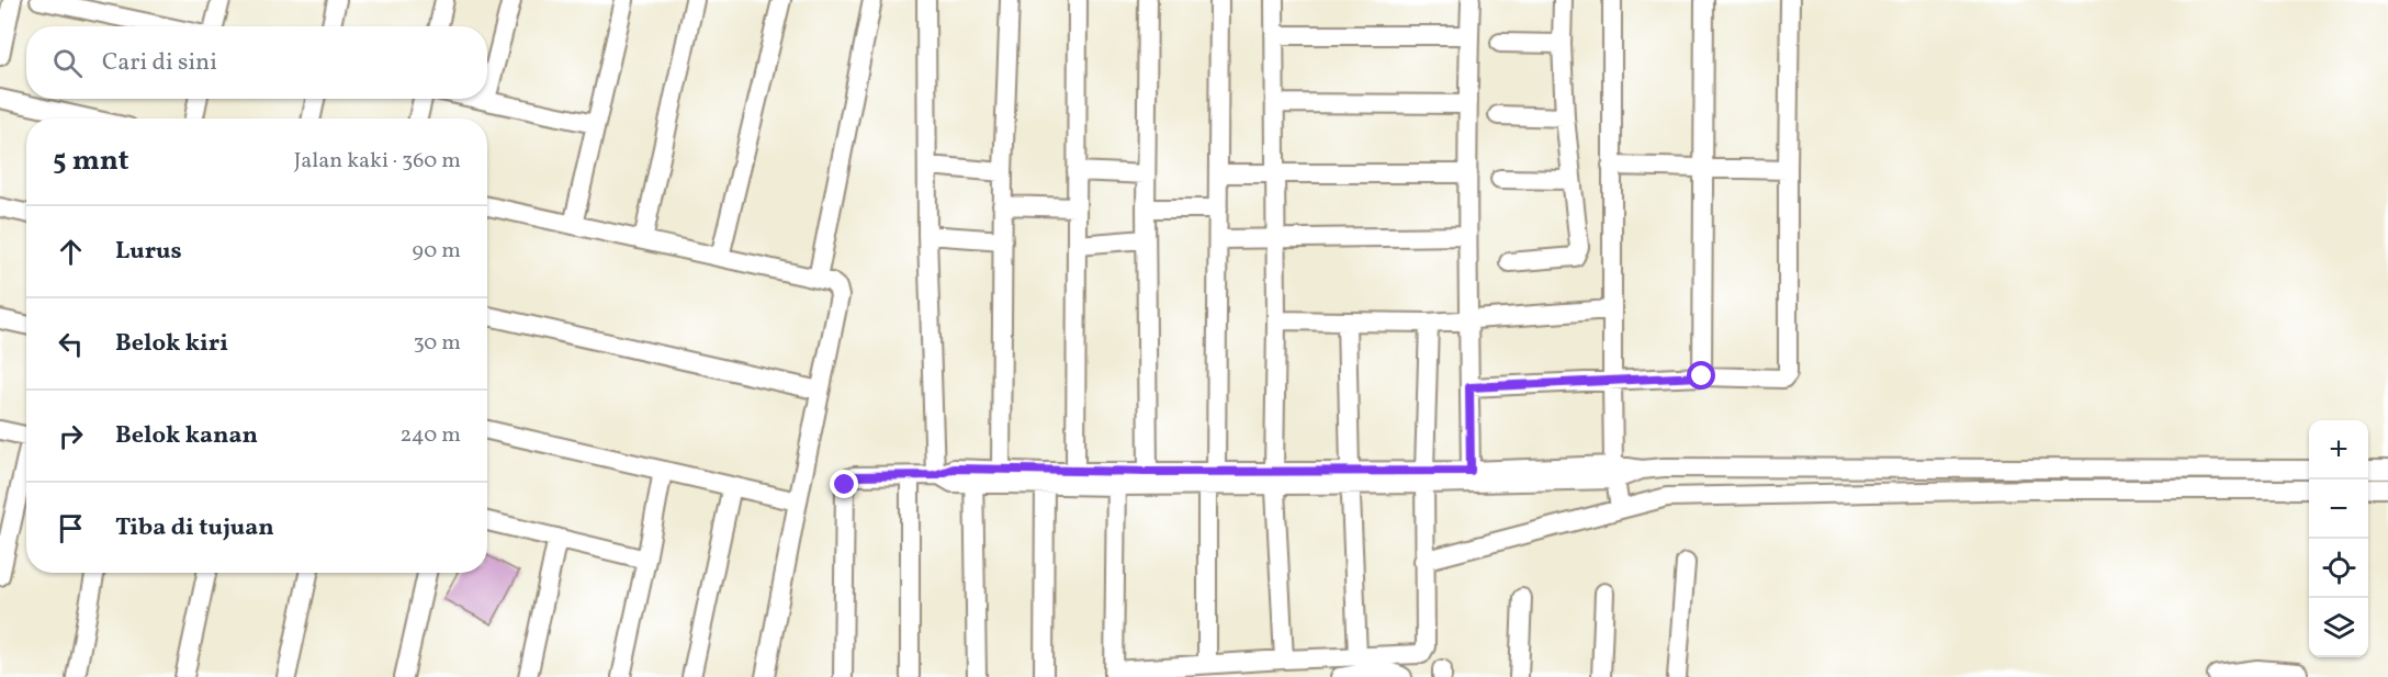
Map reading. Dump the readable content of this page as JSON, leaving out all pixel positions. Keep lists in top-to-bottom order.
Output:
{
  "page": {
    "search": "Cari di sini",
    "heading": ["5 mnt", "Jalan kaki · 360 m"],
    "list": [
      ["Lurus", "90 m"],
      ["Belok kiri", "30 m"],
      ["Belok kanan", "240 m"],
      "Tiba di tujuan"
    ],
    "map_buttons": ["+", "−"]
  }
}
